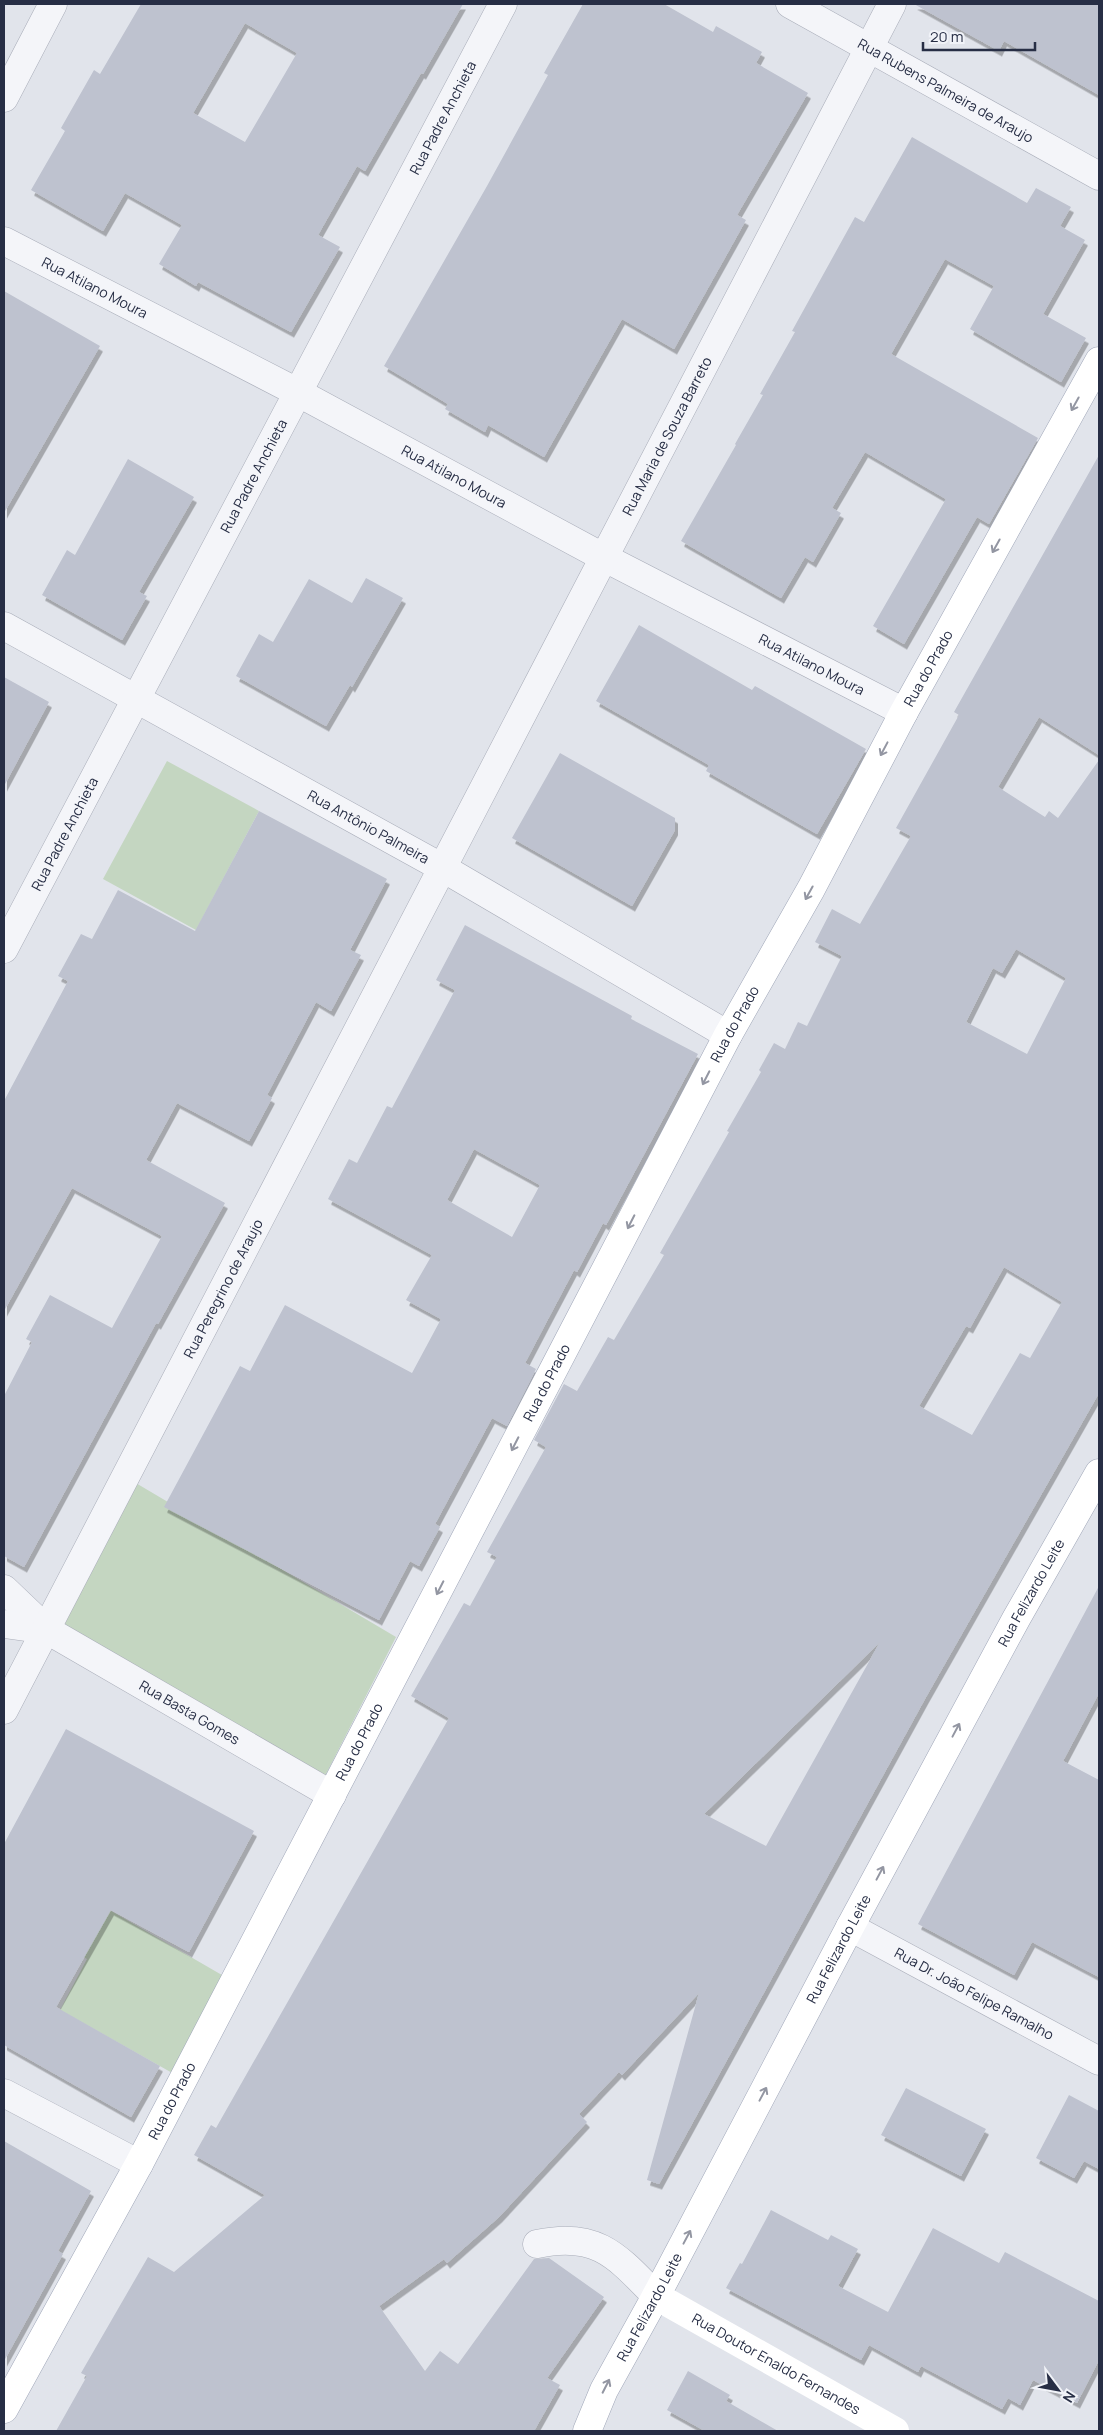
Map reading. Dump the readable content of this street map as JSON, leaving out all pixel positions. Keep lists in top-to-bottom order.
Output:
{
  "streets": {
    "main road": ["Rua do Prado", "Rua Felizardo Leite", "Rua Doutor Enaldo Fernandes"],
    "street": [
      "Rua Rubens Palmeira de Araujo",
      "Rua Padre Anchieta",
      "Rua Atilano Moura",
      "Rua Maria de Souza Barreto",
      "Rua Antônio Palmeira",
      "Rua Peregrino de Araujo",
      "Rua Basta Gomes",
      "Rua Dr. João Felipe Ramalho"
    ]
  },
  "crossings": [
    ["Rua Rubens Palmeira de Araujo", "Rua Maria de Souza Barreto"],
    ["Rua Padre Anchieta", "Rua Atilano Moura"],
    ["Rua Padre Anchieta", "Rua Antônio Palmeira"],
    ["Rua Atilano Moura", "Rua Maria de Souza Barreto"],
    ["Rua Atilano Moura", "Rua do Prado"],
    ["Rua Maria de Souza Barreto", "Rua Antônio Palmeira"],
    ["Rua Maria de Souza Barreto", "Rua Peregrino de Araujo"],
    ["Rua do Prado", "Rua Antônio Palmeira"],
    ["Rua do Prado", "Rua Basta Gomes"],
    ["Rua Antônio Palmeira", "Rua Peregrino de Araujo"],
    ["Rua Peregrino de Araujo", "Rua Basta Gomes"],
    ["Rua Felizardo Leite", "Rua Dr. João Felipe Ramalho"],
    ["Rua Felizardo Leite", "Rua Doutor Enaldo Fernandes"]
  ],
  "one_way": ["Rua do Prado", "Rua Felizardo Leite"],
  "scale_bar": "20 m",
  "north": "bottom right"
}
